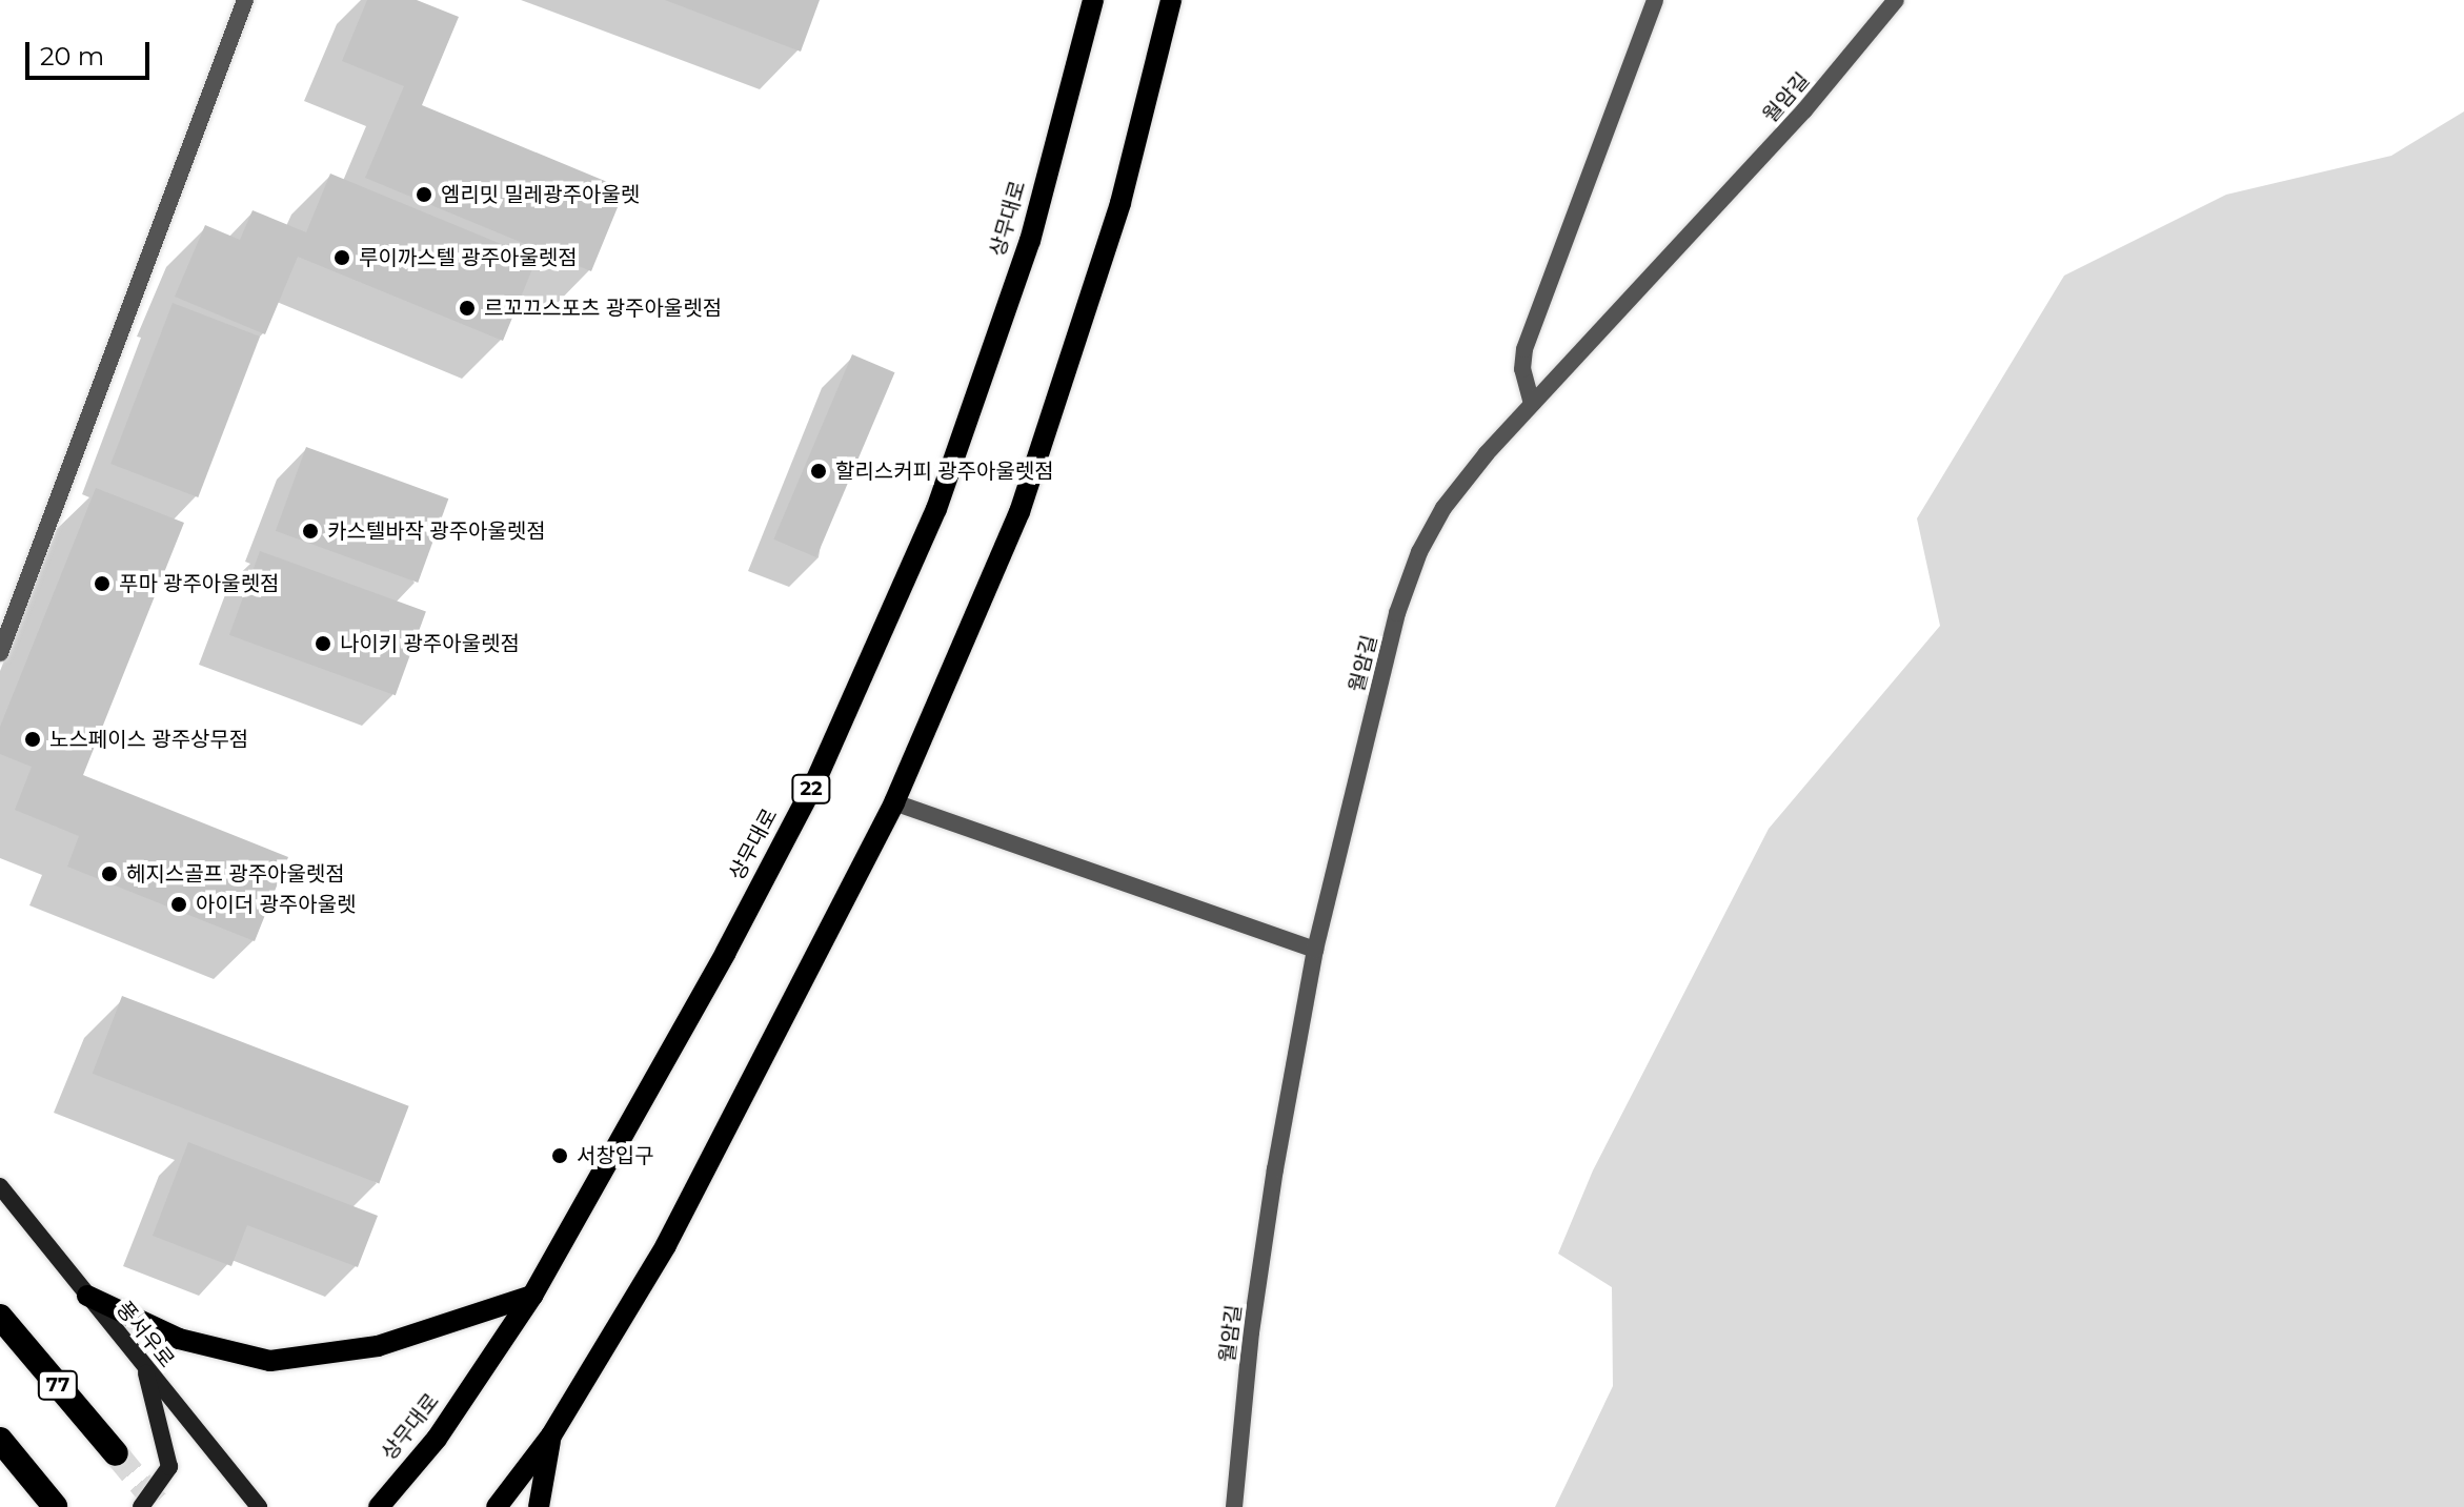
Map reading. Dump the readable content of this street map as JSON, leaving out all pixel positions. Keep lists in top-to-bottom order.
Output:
{
  "streets": {
    "highway": ["77"],
    "main road": ["상무대로", "22"],
    "street": ["월암길", "풍서우로"]
  },
  "places": [
    "엠리밋 밀레광주아울렛",
    "루이까스텔 광주아울렛점",
    "르꼬끄스포츠 광주아울렛점",
    "할리스커피 광주아울렛점",
    "카스텔바작 광주아울렛점",
    "푸마 광주아울렛점",
    "나이키 광주아울렛점",
    "노스페이스 광주상무점",
    "헤지스골프 광주아울렛점",
    "아이더 광주아울렛",
    "서창입구"
  ],
  "scale_bar": "20 m"
}
